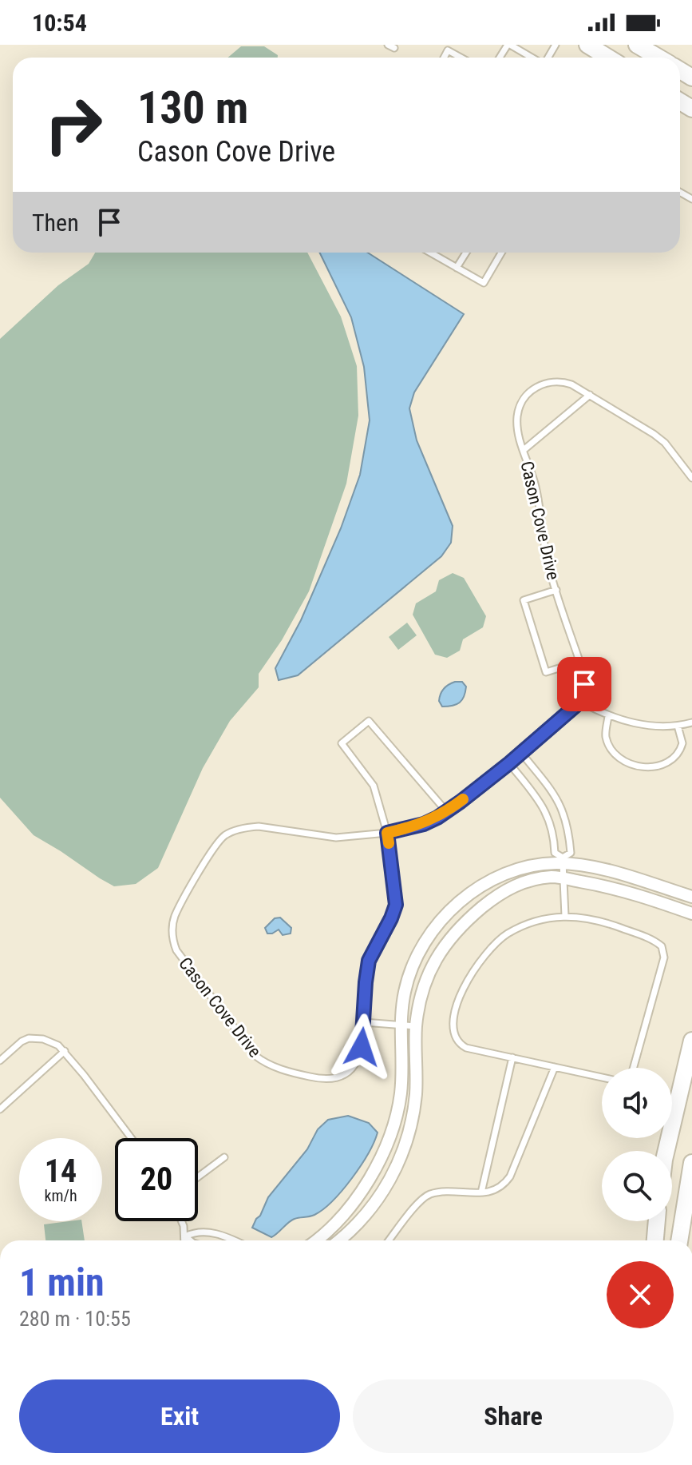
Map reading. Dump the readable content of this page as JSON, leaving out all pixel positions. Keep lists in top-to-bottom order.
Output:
{
  "streets": {
    "lane": ["Cason Cove Drive"]
  },
  "page": {
    "status": "10:54",
    "turn": ["130 m", "Cason Cove Drive"],
    "then": "Then",
    "speed": "14 km/h",
    "limit": "20",
    "heading": ["1 min", "280 m · 10:55"],
    "buttons": ["Exit", "Share"]
  }
}
